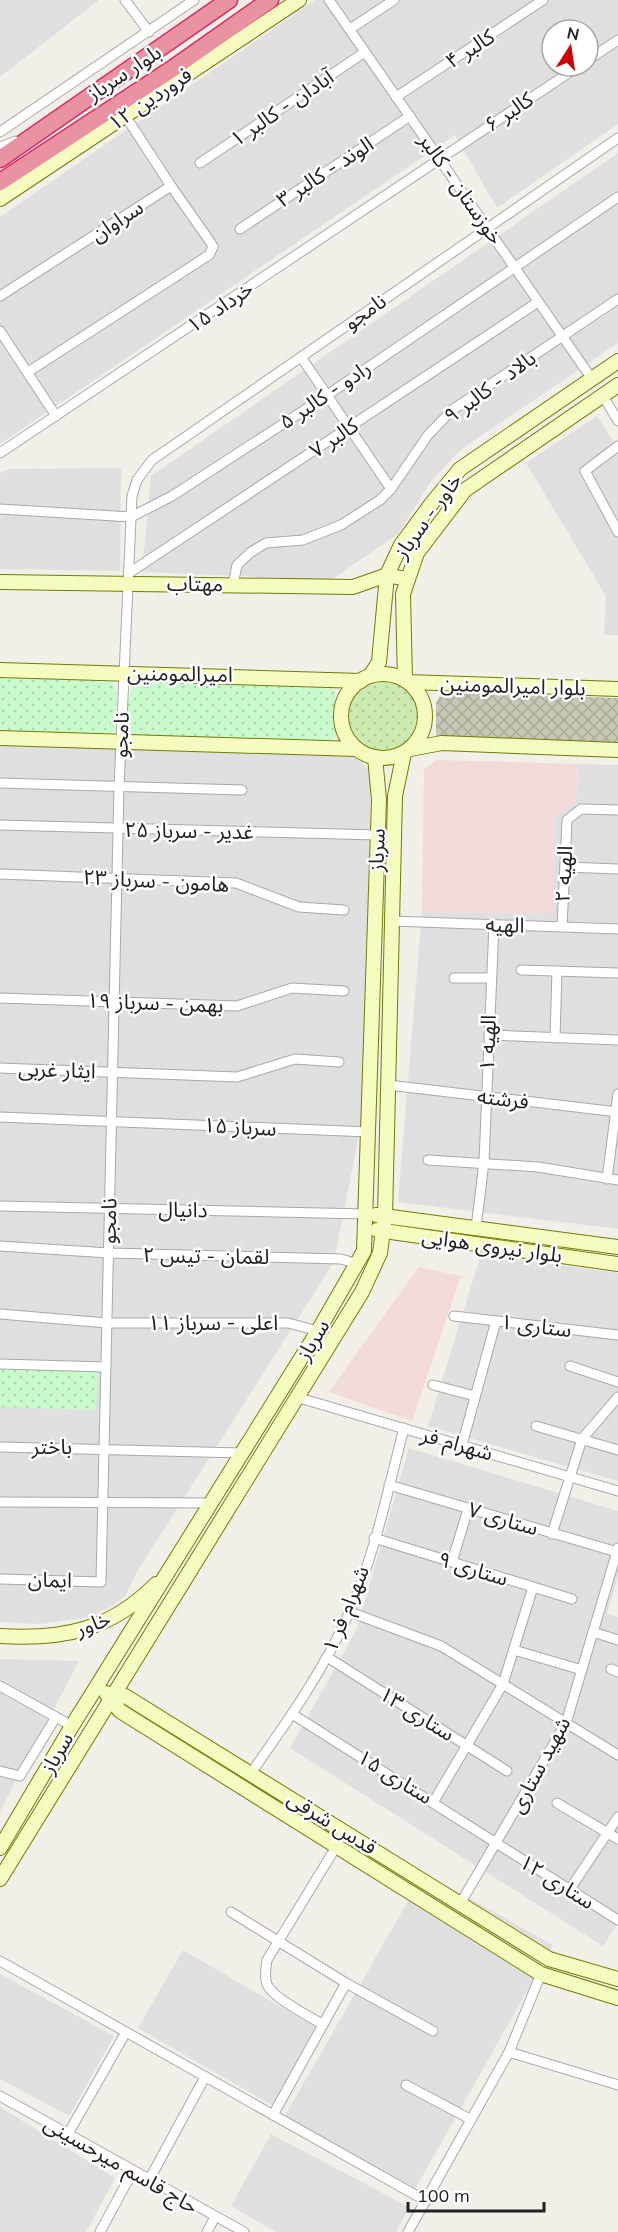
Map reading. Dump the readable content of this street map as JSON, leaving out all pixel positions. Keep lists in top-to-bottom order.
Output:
{
  "streets": {
    "highway": ["بلوار سرباز"],
    "street": [
      "کالبر ۴",
      "۱۲ فروردین",
      "آبادان - کالبر ۱",
      "کالبر ۶",
      "الوند - کالبر ۳",
      "خوزستان - کالبر",
      "سراوان",
      "۱۵ خرداد",
      "نامجو",
      "بالاد - کالبر ۹",
      "رادو - کالبر ۵",
      "کالبر ۷",
      "خاور - سرباز",
      "مهتاب",
      "امیرالمومنین",
      "بلوار امیرالمومنین",
      "غدیر - سرباز ۲۵",
      "سرباز",
      "الهیه ۲",
      "هامون - سرباز ۲۳",
      "الهیه",
      "بهمن - سرباز ۱۹",
      "الهیه ۱",
      "ایثار غربی",
      "فرشته",
      "سرباز ۱۵",
      "دانیال",
      "بلوار نیروی هوایی",
      "لقمان - تیس ۲",
      "اعلی - سرباز ۱۱",
      "ستاری ۱",
      "شهرام فر",
      "باختر",
      "ستاری ۷",
      "ستاری ۹",
      "ایمان",
      "شهرام فر ۱",
      "خاور",
      "ستاری ۱۳",
      "شهید ستاری",
      "ستاری ۱۵",
      "قدس شرقی",
      "ستاری ۱۲",
      "حاج قاسم میرحسینی"
    ]
  },
  "crossings": [
    ["کالبر ۴", "خوزستان - کالبر"],
    ["آبادان - کالبر ۱", "خوزستان - کالبر"],
    ["کالبر ۶", "خوزستان - کالبر"],
    ["کالبر ۶", "۱۵ خرداد"],
    ["الوند - کالبر ۳", "خوزستان - کالبر"],
    ["خوزستان - کالبر", "۱۵ خرداد"],
    ["خوزستان - کالبر", "نامجو"],
    ["خوزستان - کالبر", "بالاد - کالبر ۹"],
    ["خوزستان - کالبر", "رادو - کالبر ۵"],
    ["خوزستان - کالبر", "کالبر ۷"],
    ["خوزستان - کالبر", "خاور - سرباز"],
    ["نامجو", "رادو - کالبر ۵"],
    ["نامجو", "کالبر ۷"],
    ["نامجو", "مهتاب"],
    ["نامجو", "امیرالمومنین"],
    ["نامجو", "غدیر - سرباز ۲۵"],
    ["نامجو", "هامون - سرباز ۲۳"],
    ["نامجو", "بهمن - سرباز ۱۹"],
    ["نامجو", "ایثار غربی"],
    ["نامجو", "سرباز ۱۵"],
    ["نامجو", "دانیال"],
    ["نامجو", "لقمان - تیس ۲"],
    ["نامجو", "اعلی - سرباز ۱۱"],
    ["نامجو", "باختر"],
    ["نامجو", "ایمان"],
    ["بالاد - کالبر ۹", "مهتاب"],
    ["کالبر ۷", "مهتاب"],
    ["خاور - سرباز", "مهتاب"],
    ["خاور - سرباز", "امیرالمومنین"],
    ["خاور - سرباز", "بلوار امیرالمومنین"],
    ["خاور - سرباز", "سرباز"],
    ["امیرالمومنین", "بلوار امیرالمومنین"],
    ["امیرالمومنین", "سرباز"],
    ["بلوار امیرالمومنین", "سرباز"],
    ["غدیر - سرباز ۲۵", "سرباز"],
    ["سرباز", "الهیه"],
    ["سرباز", "فرشته"],
    ["سرباز", "سرباز ۱۵"],
    ["سرباز", "دانیال"],
    ["سرباز", "بلوار نیروی هوایی"],
    ["سرباز", "لقمان - تیس ۲"],
    ["سرباز", "اعلی - سرباز ۱۱"],
    ["سرباز", "شهرام فر"],
    ["سرباز", "باختر"],
    ["سرباز", "خاور"],
    ["سرباز", "قدس شرقی"],
    ["الهیه ۲", "الهیه"],
    ["الهیه", "الهیه ۱"],
    ["الهیه ۱", "فرشته"],
    ["الهیه ۱", "بلوار نیروی هوایی"],
    ["دانیال", "بلوار نیروی هوایی"],
    ["شهرام فر", "شهرام فر ۱"],
    ["ستاری ۷", "شهرام فر ۱"],
    ["ستاری ۷", "شهید ستاری"],
    ["ستاری ۹", "شهرام فر ۱"],
    ["شهرام فر ۱", "ستاری ۱۳"],
    ["شهرام فر ۱", "ستاری ۱۵"],
    ["شهرام فر ۱", "قدس شرقی"],
    ["شهید ستاری", "ستاری ۱۵"],
    ["شهید ستاری", "قدس شرقی"],
    ["شهید ستاری", "ستاری ۱۲"],
    ["ستاری ۱۵", "ستاری ۱۲"]
  ],
  "scale_bar": "100 m",
  "north": "top"
}
